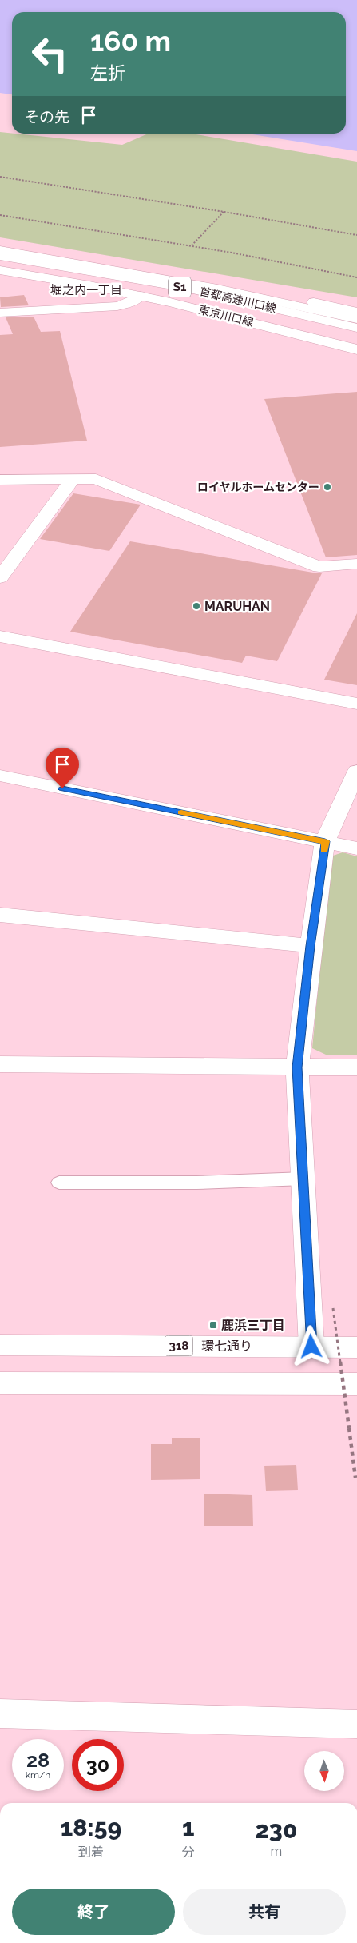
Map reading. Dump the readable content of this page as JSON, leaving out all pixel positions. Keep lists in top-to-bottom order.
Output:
{
  "streets": {
    "main road": [
      "S1",
      "首都高速川口線",
      "東京川口線",
      "318",
      "環七通り"
    ]
  },
  "districts": ["堀之内一丁目"],
  "places": {
    "other": ["ロイヤルホームセンター", "MARUHAN"],
    "transit": ["鹿浜三丁目"]
  },
  "north": "bottom",
  "page": {
    "turn": ["160 m", "左折"],
    "then": "その先",
    "speed": "28 km/h",
    "limit": "30",
    "eta": [
      "18:59",
      "到着",
      "1",
      "分",
      "230",
      "m"
    ],
    "buttons": ["終了", "共有"]
  }
}
